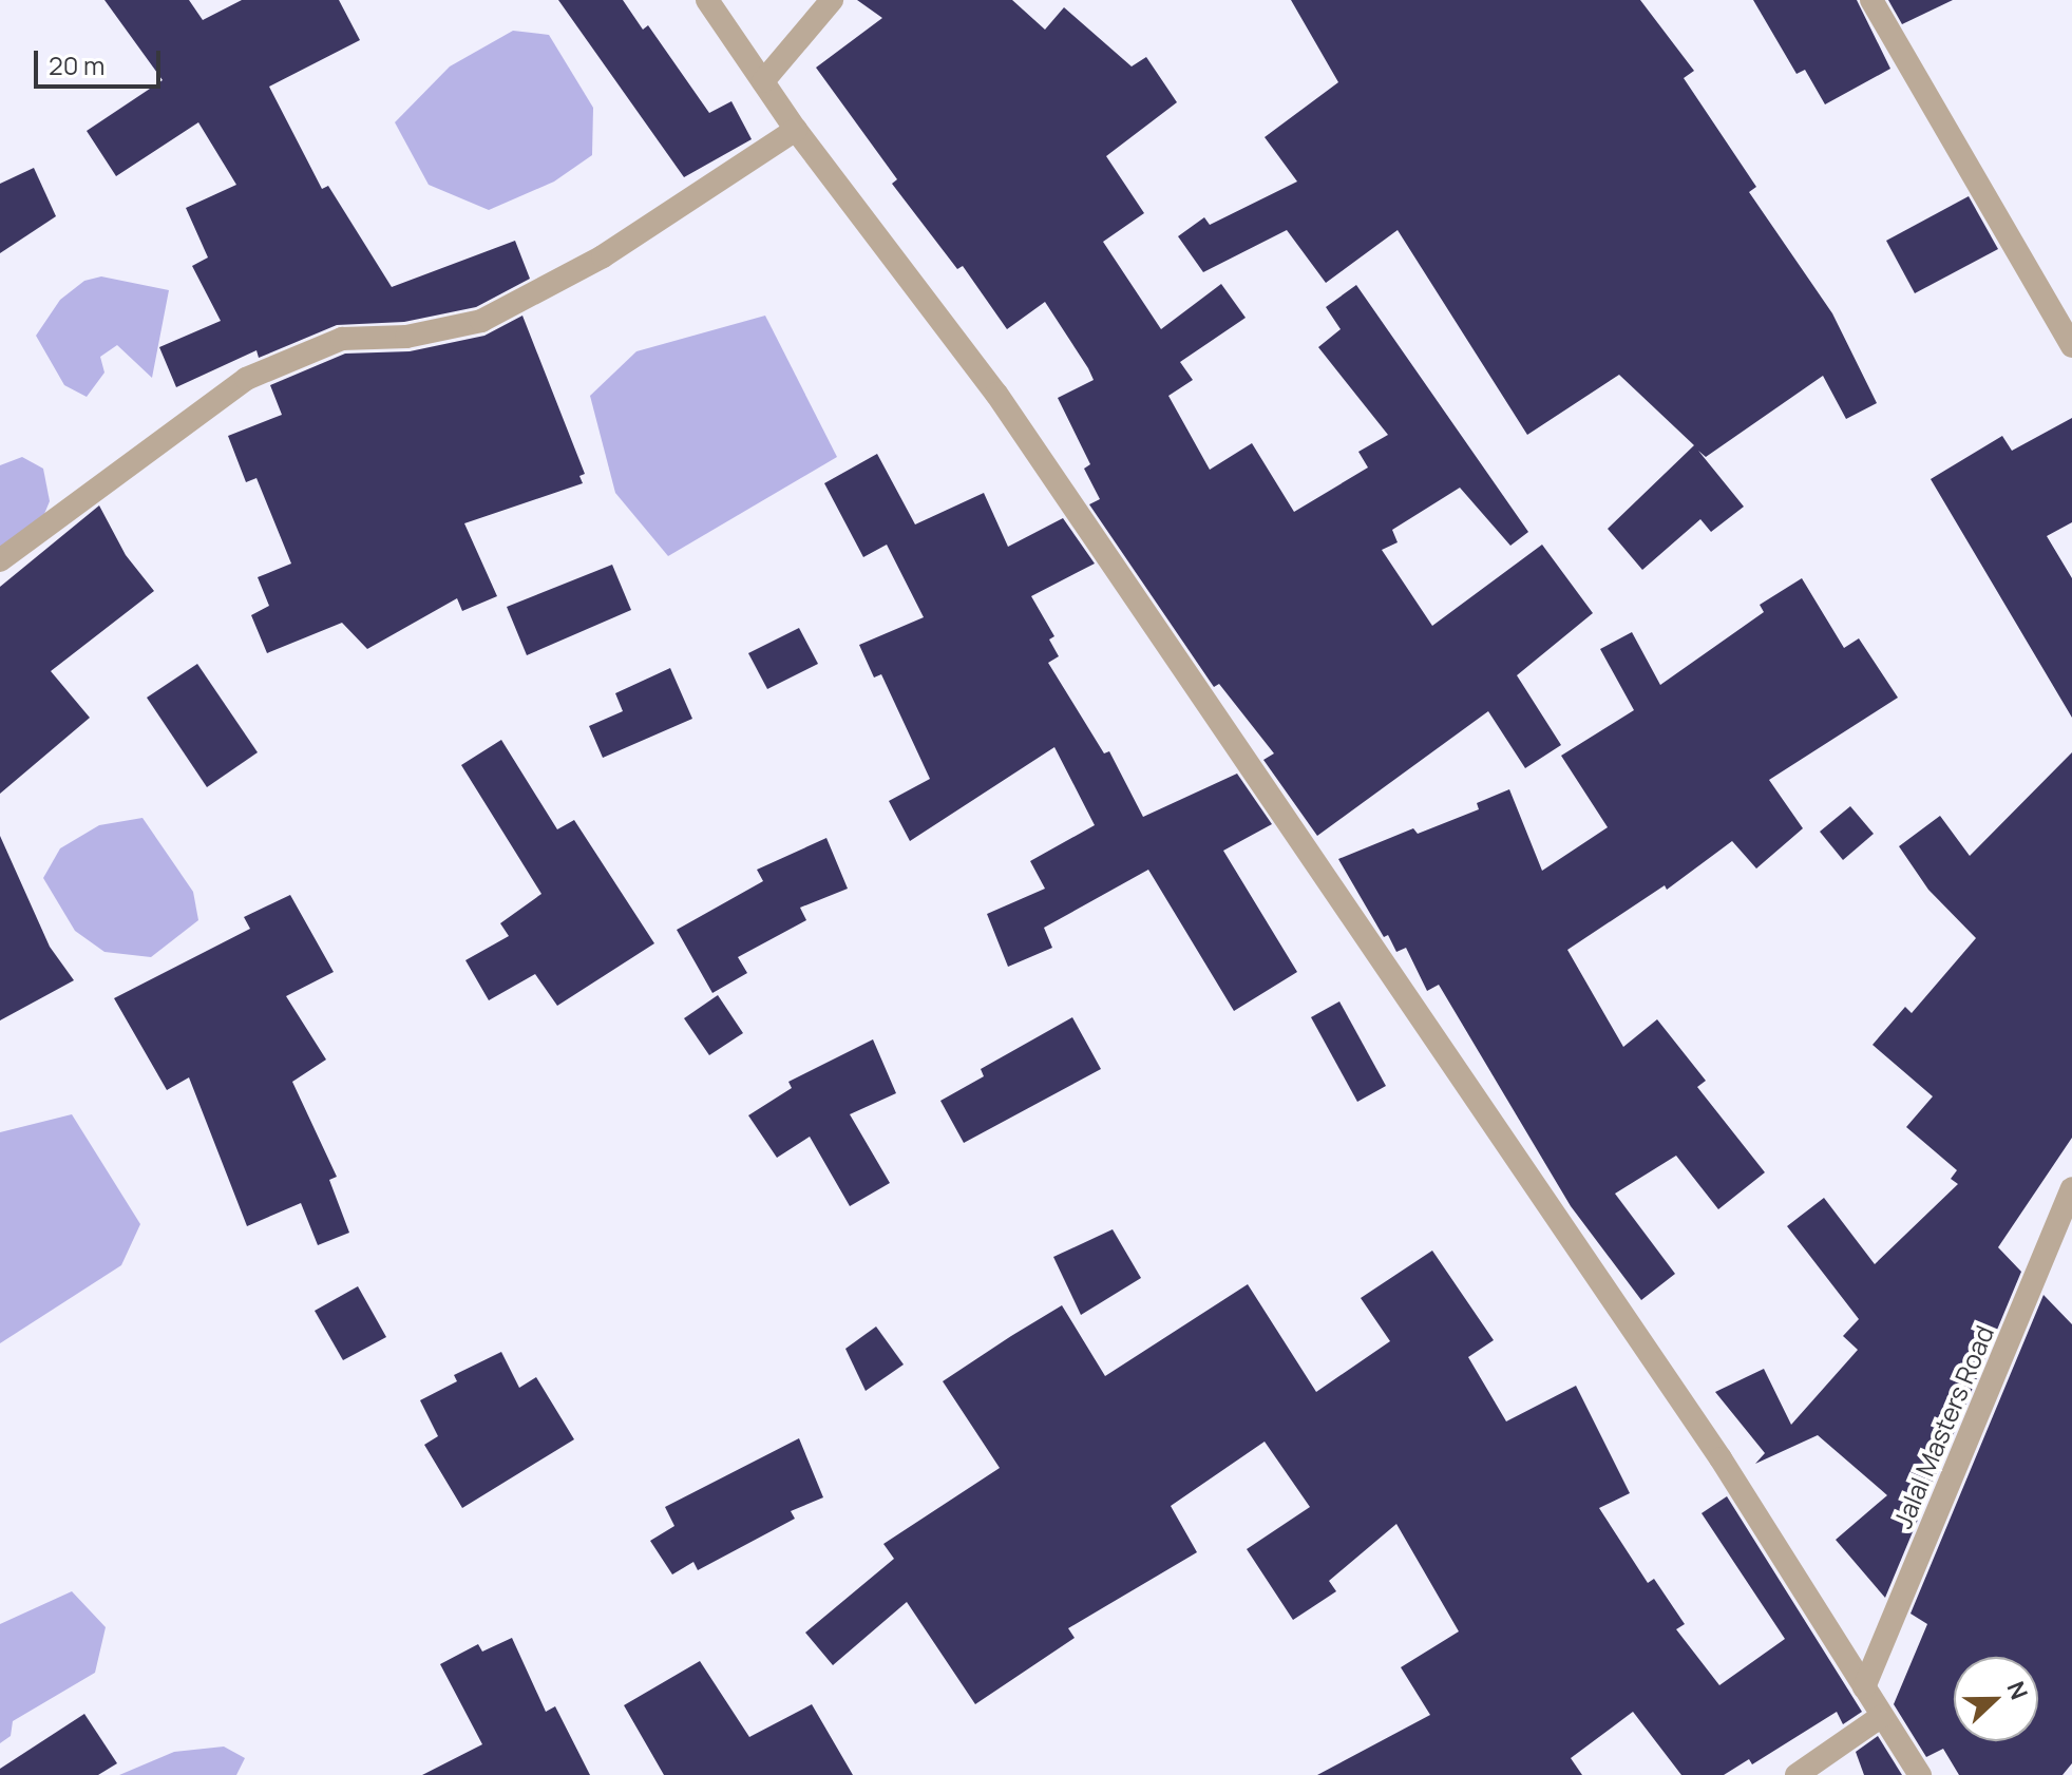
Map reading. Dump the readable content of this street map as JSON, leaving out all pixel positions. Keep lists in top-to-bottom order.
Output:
{
  "streets": {
    "street": ["Jalal Masters Road"]
  },
  "scale_bar": "20 m",
  "north": "right"
}
